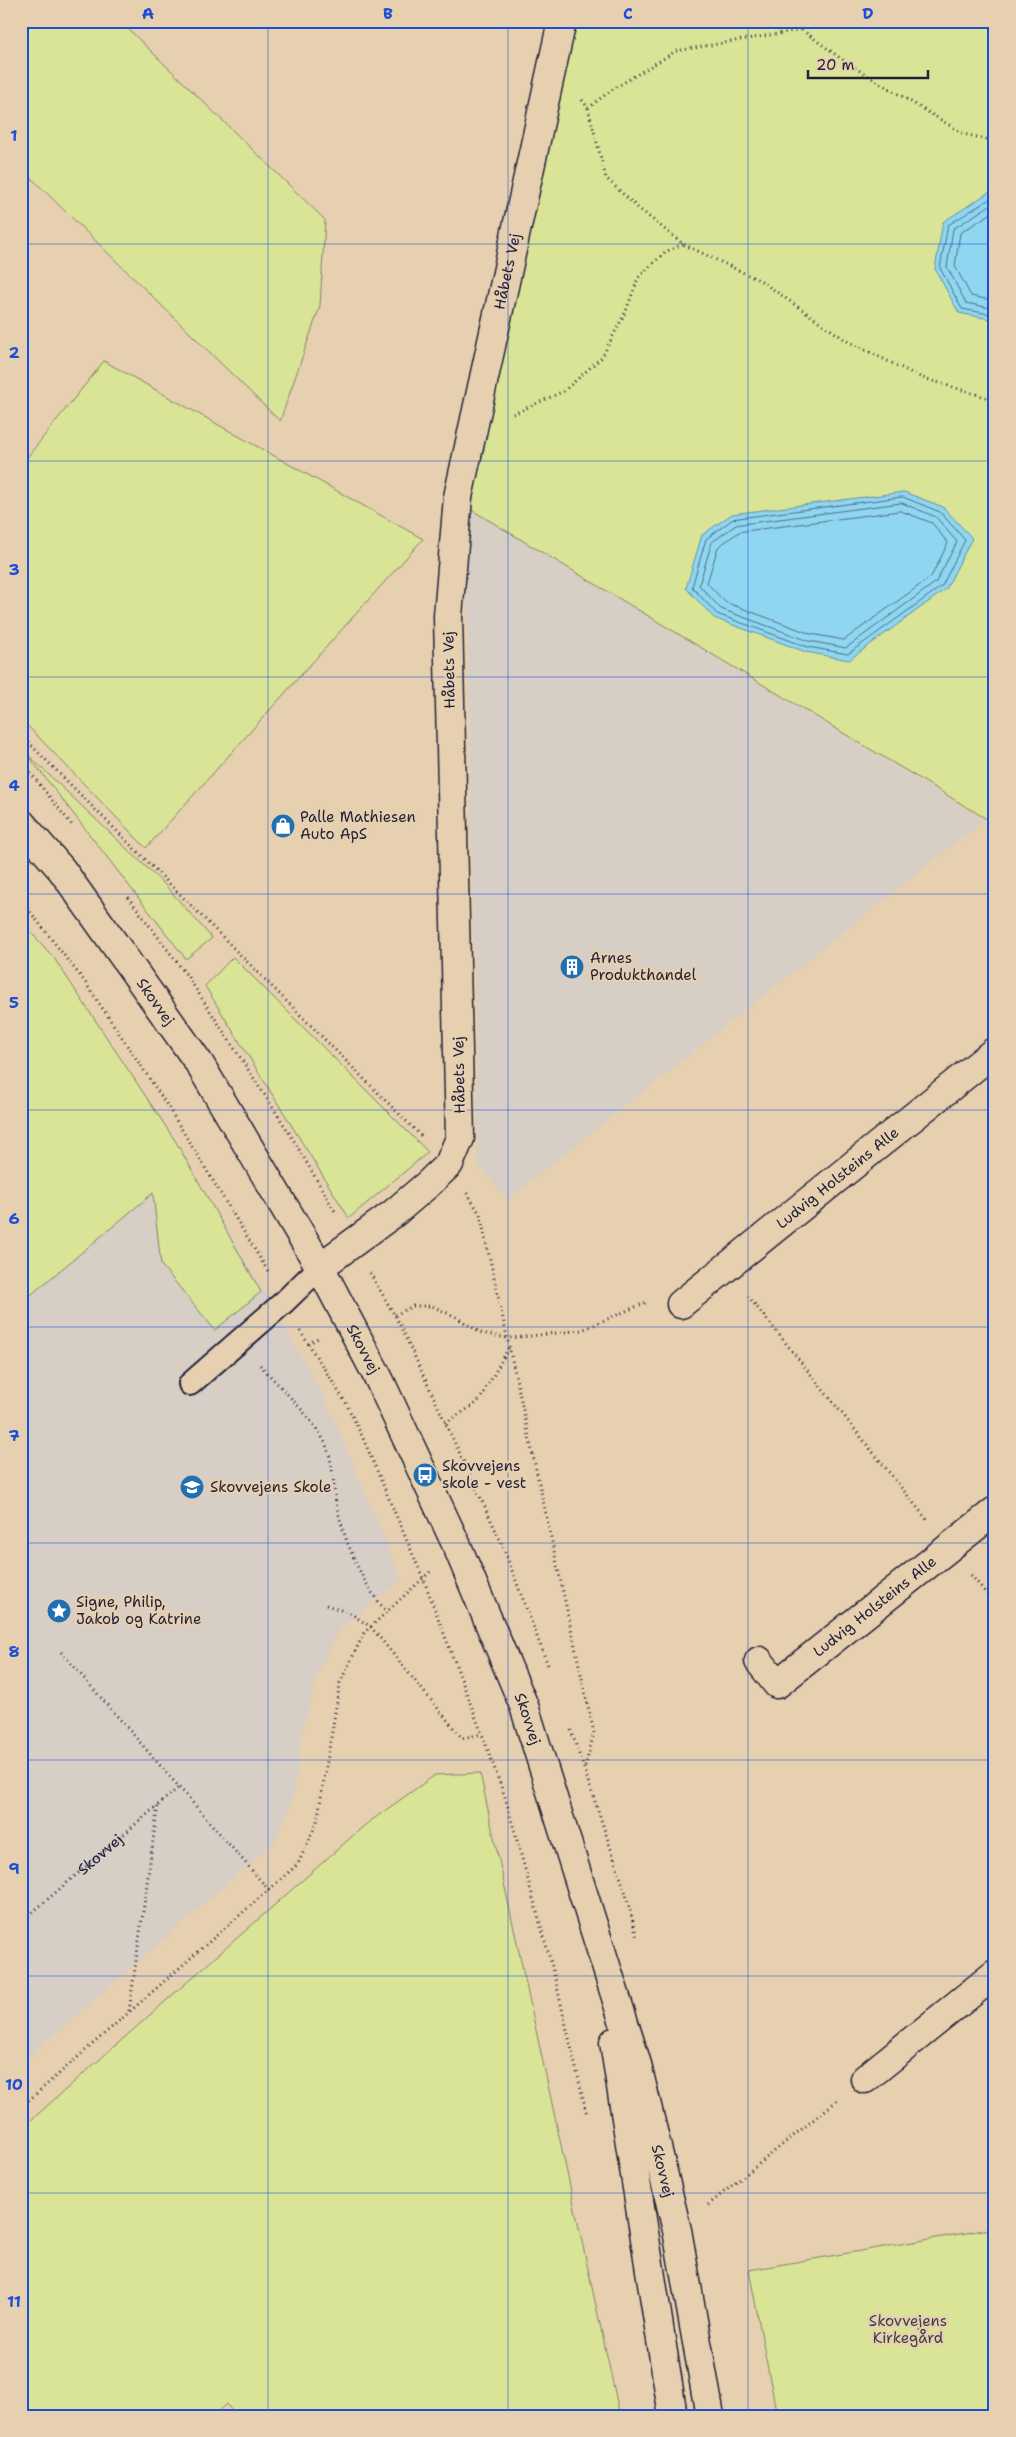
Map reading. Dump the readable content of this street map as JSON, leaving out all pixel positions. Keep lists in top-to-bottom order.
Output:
{
  "streets": {
    "street": ["Håbets Vej", "Skovvej", "Ludvig Holsteins Alle"]
  },
  "crossings": [
    ["Håbets Vej", "Skovvej"]
  ],
  "parks": ["Skovvejens Kirkegård"],
  "places": {
    "shop": ["Palle Mathiesen Auto ApS"],
    "building": ["Arnes Produkthandel"],
    "bus stop": ["Skovvejens skole - vest"],
    "school or university": ["Skovvejens Skole"],
    "place": ["Signe, Philip, Jakob og Katrine"]
  },
  "scale_bar": "20 m",
  "grid": {
    "columns": [
      "A",
      "B",
      "C",
      "D"
    ],
    "rows": [
      "1",
      "2",
      "3",
      "4",
      "5",
      "6",
      "7",
      "8",
      "9",
      "10",
      "11"
    ]
  }
}
